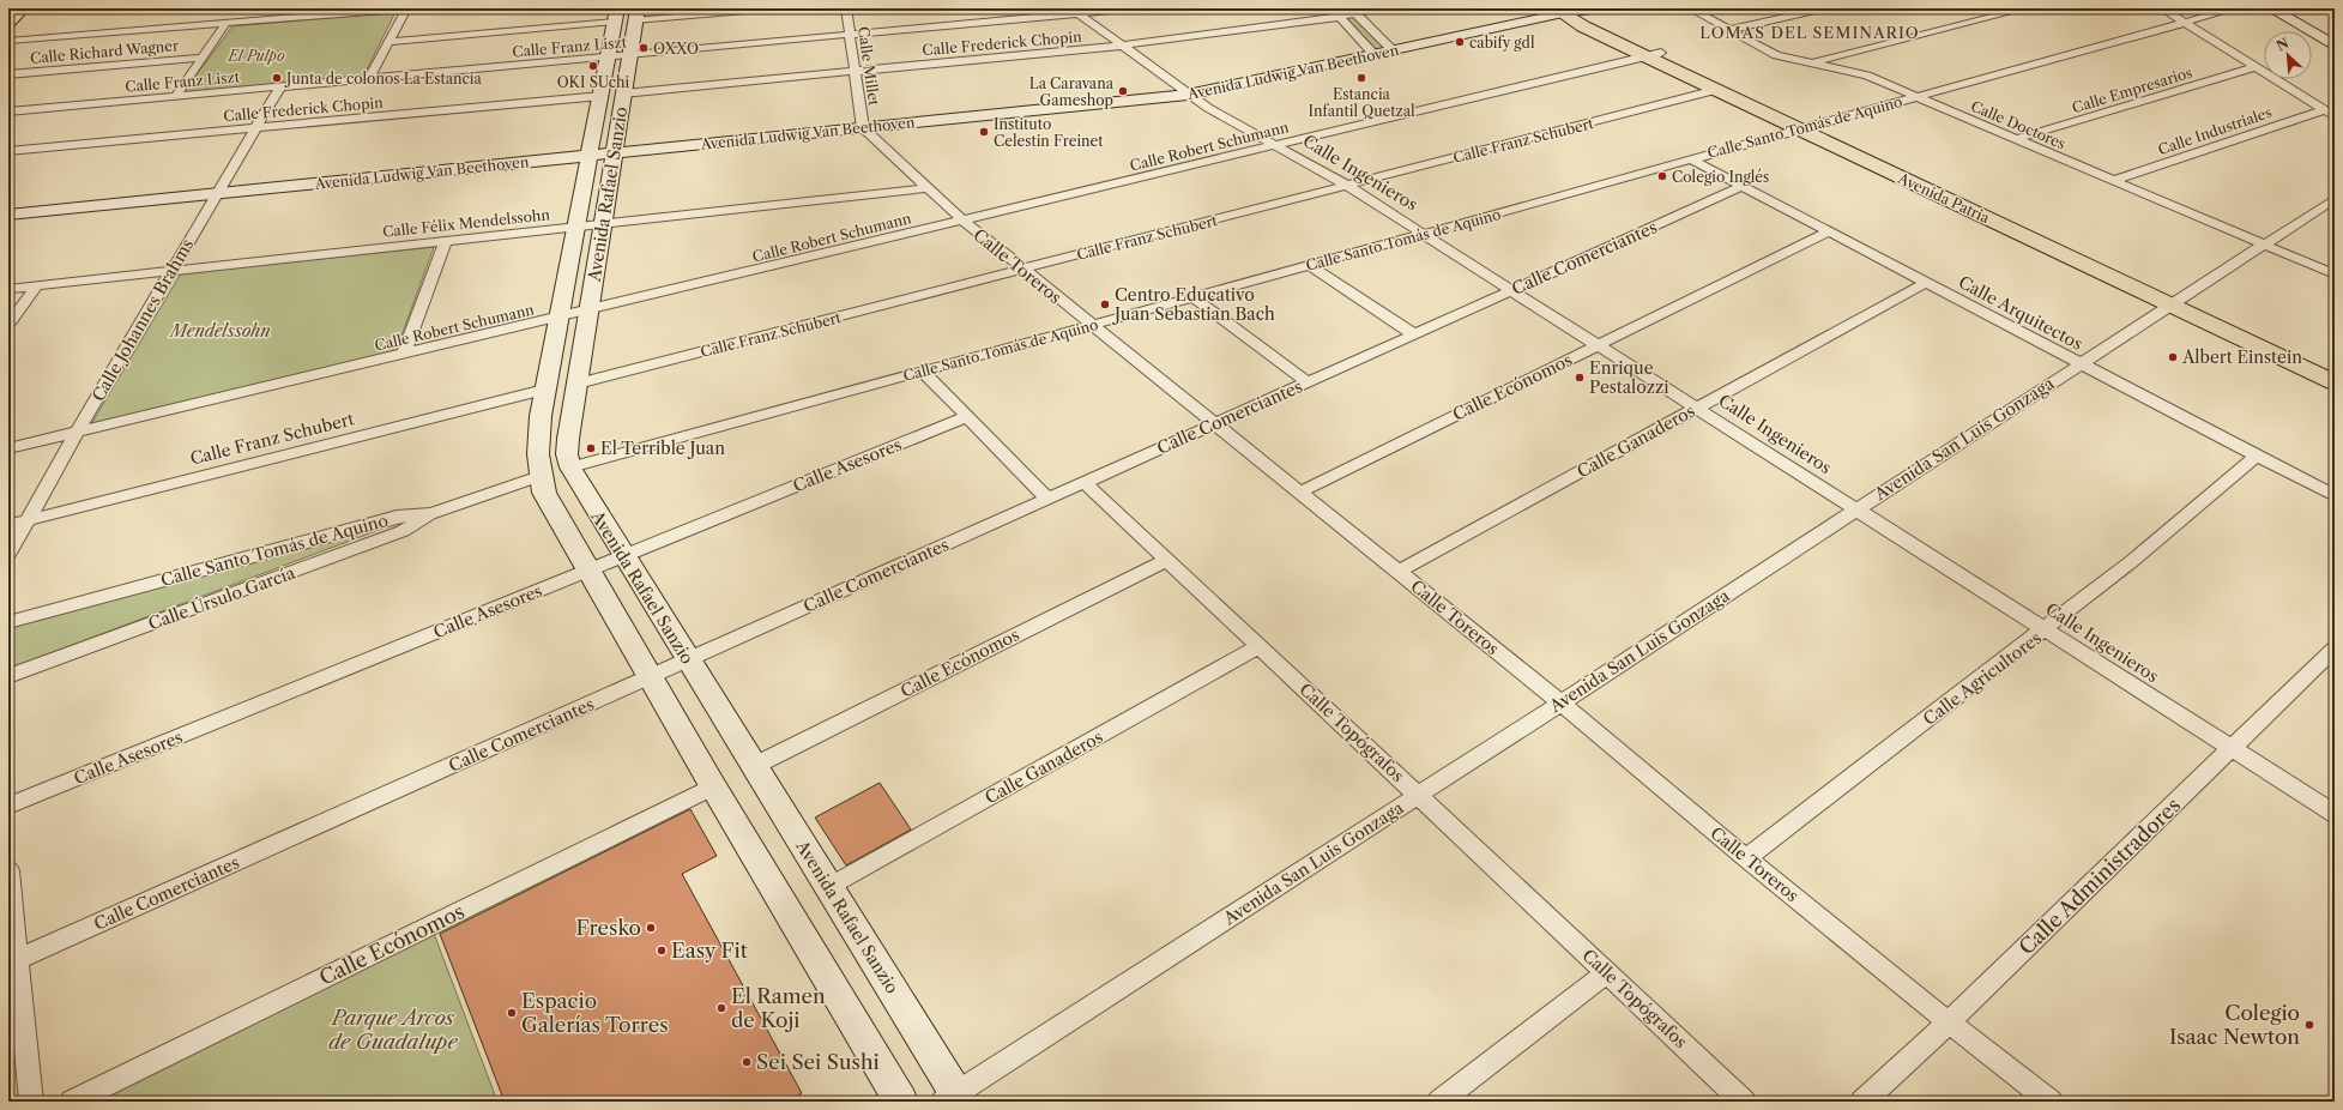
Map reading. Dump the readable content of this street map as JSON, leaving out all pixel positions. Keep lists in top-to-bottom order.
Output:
{
  "streets": {
    "main road": ["Avenida Ludwig Van Beethoven", "Avenida Rafael Sanzio", "Avenida Patria"],
    "street": [
      "Calle Frederick Chopin",
      "Calle Franz Liszt",
      "Calle Richard Wagner",
      "Calle Millet",
      "Calle Empresarios",
      "Calle Doctores",
      "Calle Santo Tomás de Aquino",
      "Calle Industriales",
      "Calle Franz Schubert",
      "Calle Robert Schumann",
      "Calle Ingenieros",
      "Calle Félix Mendelssohn",
      "Calle Comerciantes",
      "Calle Toreros",
      "Calle Arquitectos",
      "Calle Johannes Brahms",
      "Calle Ecónomos",
      "Avenida San Luis Gonzaga",
      "Calle Ganaderos",
      "Calle Asesores",
      "Calle Úrsulo García",
      "Calle Agricultores",
      "Calle Topógrafos",
      "Calle Administradores"
    ]
  },
  "crossings": [
    ["Calle Frederick Chopin", "Calle Millet"],
    ["Calle Frederick Chopin", "Calle Ingenieros"],
    ["Calle Frederick Chopin", "Avenida Rafael Sanzio"],
    ["Calle Frederick Chopin", "Calle Johannes Brahms"],
    ["Calle Franz Liszt", "Calle Millet"],
    ["Calle Franz Liszt", "Calle Ingenieros"],
    ["Calle Franz Liszt", "Avenida Rafael Sanzio"],
    ["Calle Franz Liszt", "Calle Johannes Brahms"],
    ["Calle Millet", "Avenida Ludwig Van Beethoven"],
    ["Calle Millet", "Calle Toreros"],
    ["Avenida Ludwig Van Beethoven", "Calle Ingenieros"],
    ["Avenida Ludwig Van Beethoven", "Avenida Rafael Sanzio"],
    ["Avenida Ludwig Van Beethoven", "Avenida Patria"],
    ["Avenida Ludwig Van Beethoven", "Calle Toreros"],
    ["Avenida Ludwig Van Beethoven", "Calle Johannes Brahms"],
    ["Calle Empresarios", "Calle Doctores"],
    ["Calle Doctores", "Calle Santo Tomás de Aquino"],
    ["Calle Doctores", "Calle Industriales"],
    ["Calle Doctores", "Avenida San Luis Gonzaga"],
    ["Calle Santo Tomás de Aquino", "Calle Ingenieros"],
    ["Calle Santo Tomás de Aquino", "Avenida Rafael Sanzio"],
    ["Calle Santo Tomás de Aquino", "Avenida Patria"],
    ["Calle Santo Tomás de Aquino", "Calle Toreros"],
    ["Calle Santo Tomás de Aquino", "Calle Arquitectos"],
    ["Calle Santo Tomás de Aquino", "Calle Úrsulo García"],
    ["Calle Franz Schubert", "Calle Ingenieros"],
    ["Calle Franz Schubert", "Avenida Rafael Sanzio"],
    ["Calle Franz Schubert", "Avenida Patria"],
    ["Calle Franz Schubert", "Calle Toreros"],
    ["Calle Franz Schubert", "Calle Johannes Brahms"],
    ["Calle Robert Schumann", "Calle Ingenieros"],
    ["Calle Robert Schumann", "Avenida Rafael Sanzio"],
    ["Calle Robert Schumann", "Avenida Patria"],
    ["Calle Robert Schumann", "Calle Toreros"],
    ["Calle Robert Schumann", "Calle Johannes Brahms"],
    ["Calle Ingenieros", "Calle Comerciantes"],
    ["Calle Ingenieros", "Calle Ecónomos"],
    ["Calle Ingenieros", "Avenida San Luis Gonzaga"],
    ["Calle Ingenieros", "Calle Ganaderos"],
    ["Calle Ingenieros", "Calle Agricultores"],
    ["Calle Ingenieros", "Calle Administradores"],
    ["Avenida Rafael Sanzio", "Calle Félix Mendelssohn"],
    ["Avenida Rafael Sanzio", "Calle Comerciantes"],
    ["Avenida Rafael Sanzio", "Calle Ecónomos"],
    ["Avenida Rafael Sanzio", "Avenida San Luis Gonzaga"],
    ["Avenida Rafael Sanzio", "Calle Ganaderos"],
    ["Avenida Rafael Sanzio", "Calle Asesores"],
    ["Avenida Patria", "Avenida San Luis Gonzaga"],
    ["Calle Félix Mendelssohn", "Calle Toreros"],
    ["Calle Félix Mendelssohn", "Calle Johannes Brahms"],
    ["Calle Comerciantes", "Calle Toreros"],
    ["Calle Comerciantes", "Calle Arquitectos"],
    ["Calle Comerciantes", "Calle Topógrafos"],
    ["Calle Toreros", "Calle Ecónomos"],
    ["Calle Toreros", "Avenida San Luis Gonzaga"],
    ["Calle Toreros", "Calle Ganaderos"],
    ["Calle Toreros", "Calle Agricultores"],
    ["Calle Toreros", "Calle Administradores"],
    ["Calle Arquitectos", "Calle Ecónomos"],
    ["Calle Arquitectos", "Avenida San Luis Gonzaga"],
    ["Calle Arquitectos", "Calle Ganaderos"],
    ["Calle Arquitectos", "Calle Agricultores"],
    ["Calle Ecónomos", "Calle Topógrafos"],
    ["Avenida San Luis Gonzaga", "Calle Topógrafos"],
    ["Calle Ganaderos", "Calle Topógrafos"]
  ],
  "districts": ["LOMAS DEL SEMINARIO"],
  "parks": ["El Pulpo", "Mendelssohn", "Parque Arcos de Guadalupe"],
  "places": [
    "cabify gdl",
    "OXXO",
    "OKI SUchi",
    "Junta de colonos La Estancia",
    "Estancia Infantil Quetzal",
    "La Caravana Gameshop",
    "Instituto Celestin Freinet",
    "Colegio Inglés",
    "Centro Educativo Juan Sebastian Bach",
    "Albert Einstein",
    "Enrique Pestalozzi",
    "El Terrible Juan",
    "Fresko",
    "Easy Fit",
    "El Ramen de Koji",
    "Espacio Galerías Torres",
    "Colegio Isaac Newton",
    "Sei Sei Sushi"
  ],
  "north": "top left"
}
